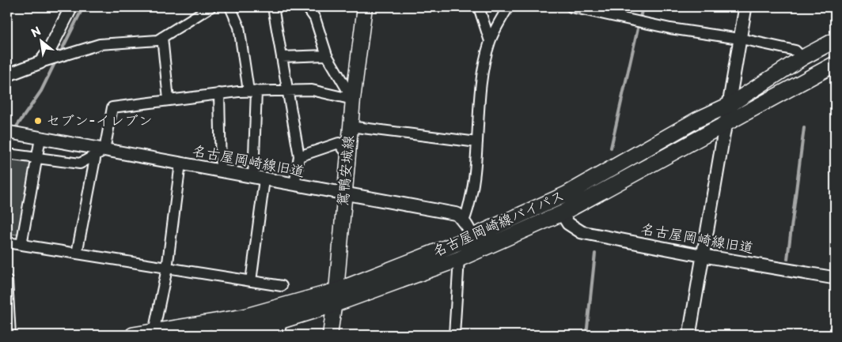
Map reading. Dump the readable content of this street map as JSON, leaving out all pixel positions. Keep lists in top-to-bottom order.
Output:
{
  "streets": {
    "main road": ["鴛鴨安城線", "名古屋岡崎線バイパス"],
    "street": ["名古屋岡崎線旧道"]
  },
  "crossings": [
    ["名古屋岡崎線旧道", "鴛鴨安城線"],
    ["名古屋岡崎線旧道", "名古屋岡崎線バイパス"],
    ["鴛鴨安城線", "名古屋岡崎線バイパス"]
  ],
  "places": ["セブン-イレブン"],
  "north": "top left"
}
